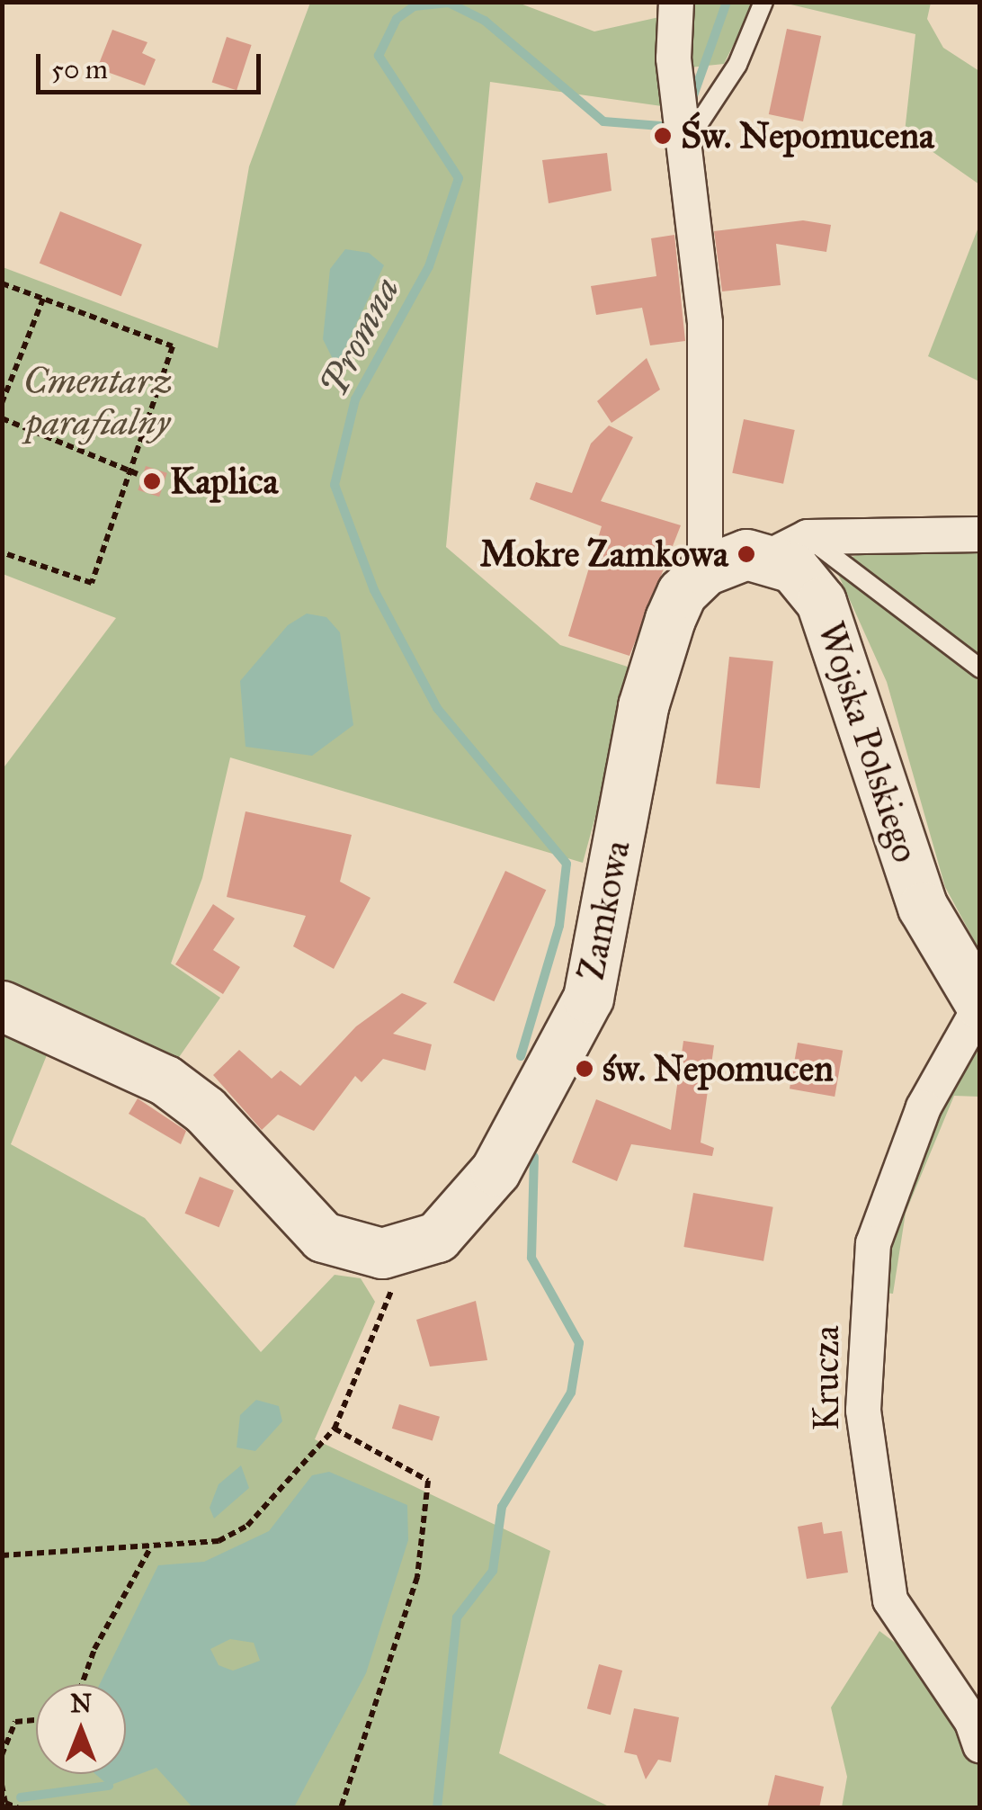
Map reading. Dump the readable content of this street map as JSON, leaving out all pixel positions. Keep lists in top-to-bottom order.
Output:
{
  "streets": {
    "street": ["Wojska Polskiego", "Zamkowa", "Krucza"]
  },
  "crossings": [
    ["Wojska Polskiego", "Krucza"]
  ],
  "water": ["Promna"],
  "parks": ["Cmentarz parafialny"],
  "places": [
    "Św. Nepomucena",
    "Kaplica",
    "Mokre Zamkowa",
    "św. Nepomucen"
  ],
  "scale_bar": "50 m",
  "north": "top"
}
